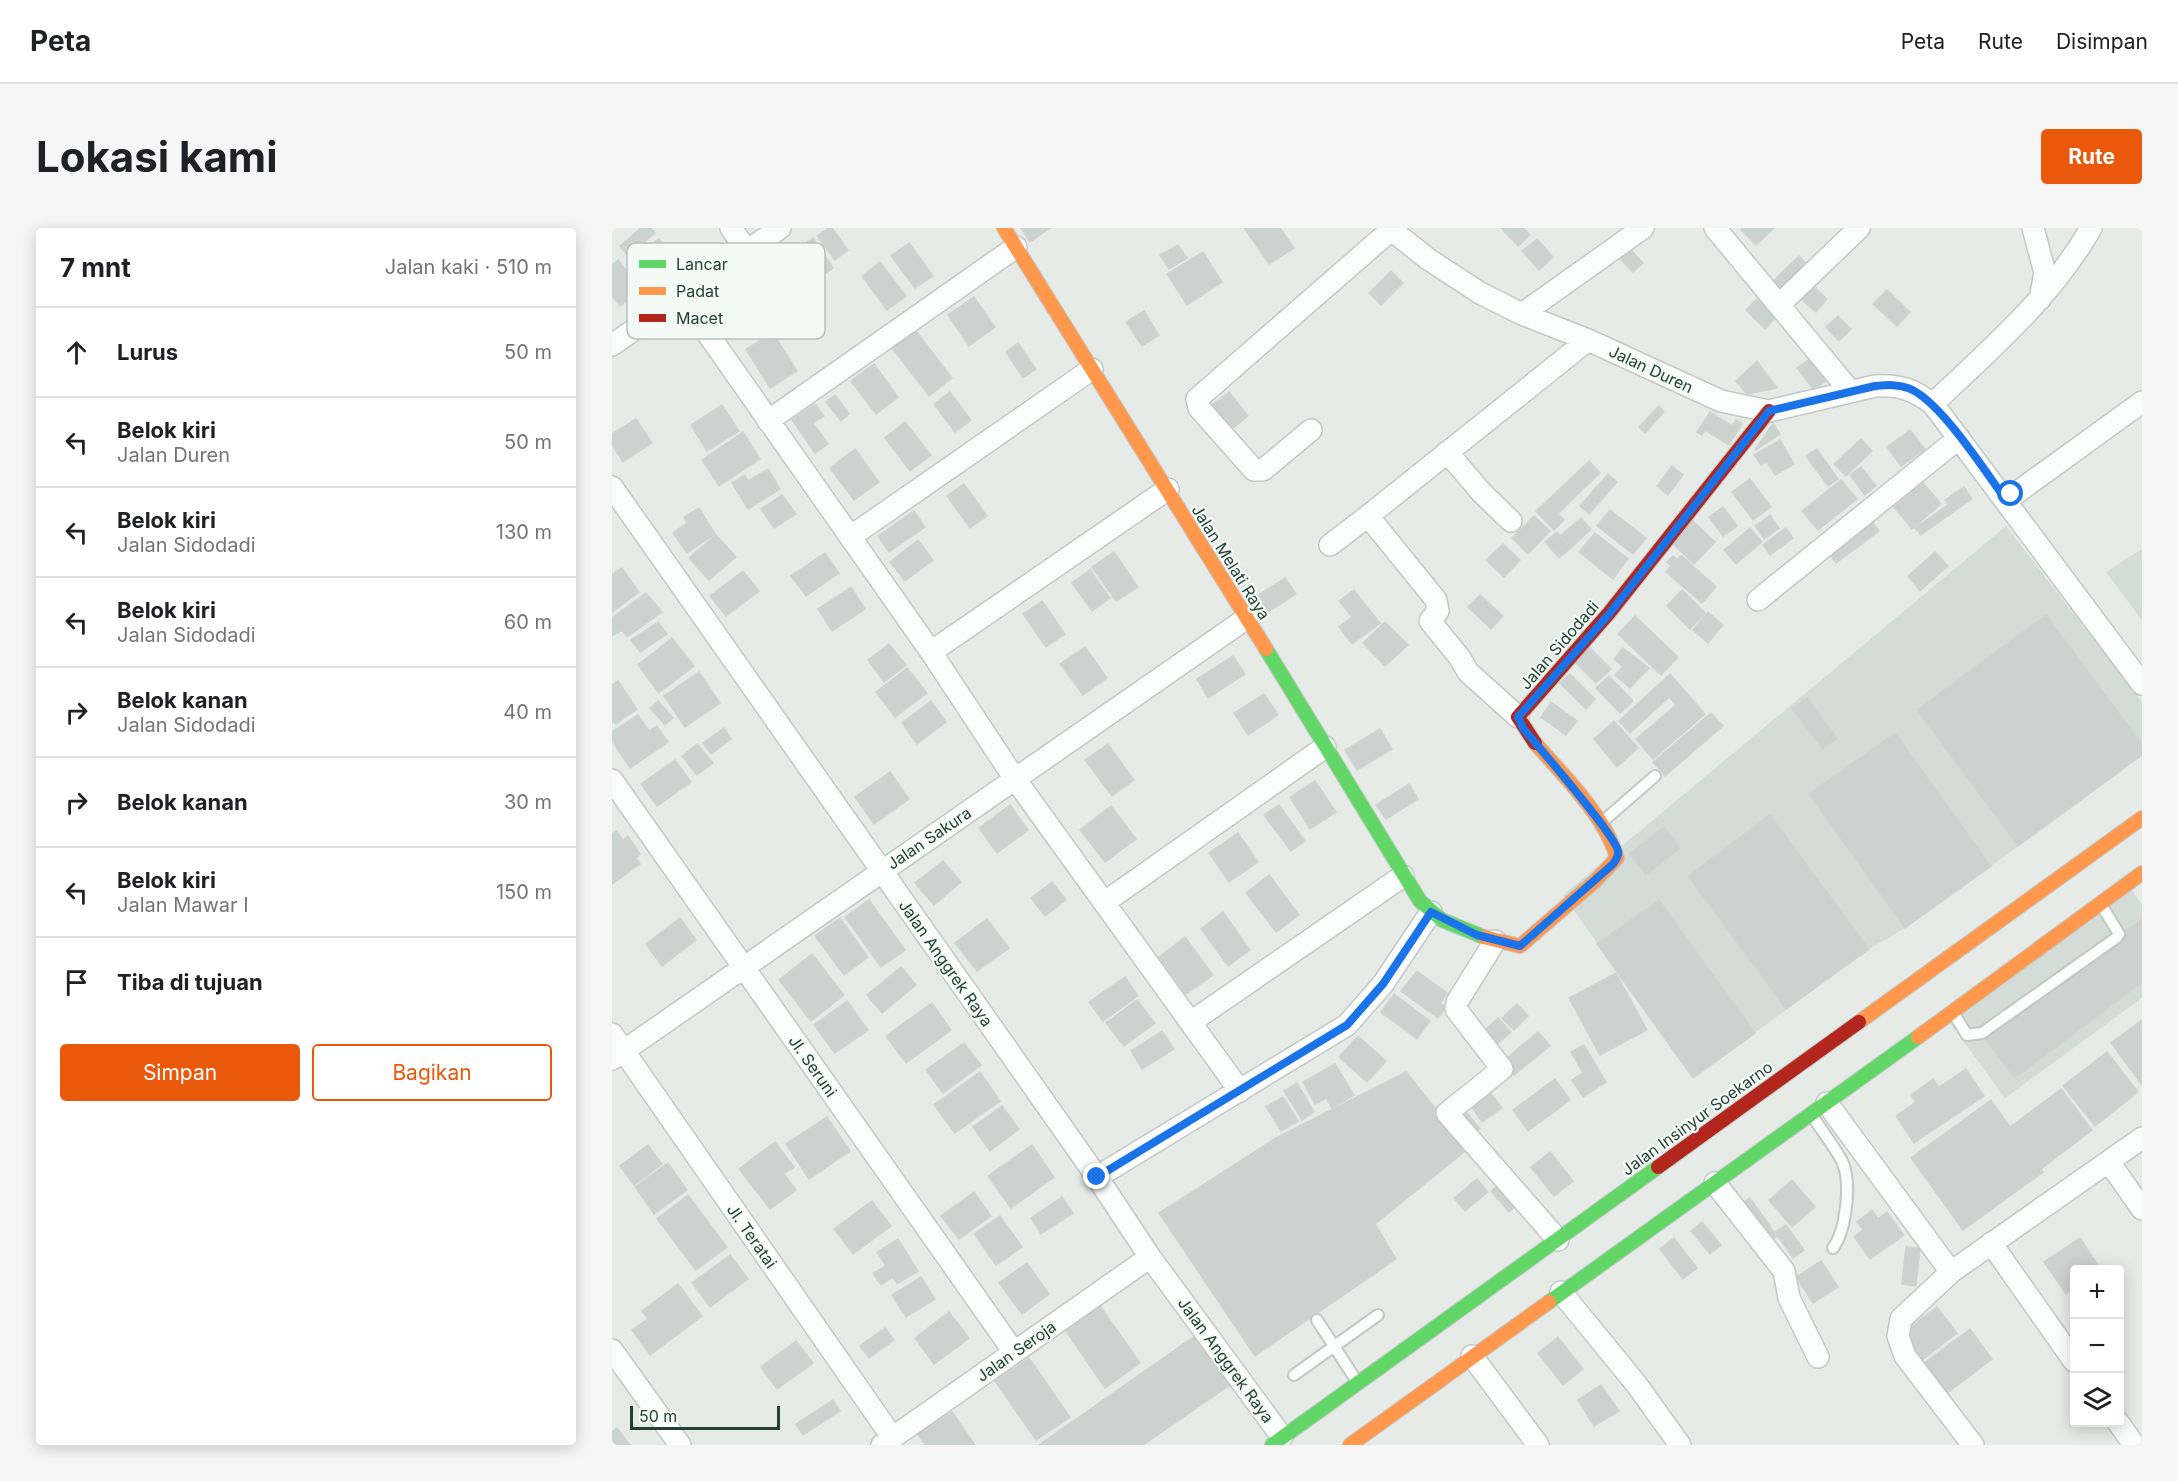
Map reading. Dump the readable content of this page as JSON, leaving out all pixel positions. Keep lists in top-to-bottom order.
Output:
{
  "streets": {
    "main road": ["Jalan Melati Raya", "Jalan Sidodadi", "Jalan Insinyur Soekarno"],
    "street": [
      "Jalan Duren",
      "Jalan Sakura",
      "Jalan Anggrek Raya",
      "Jl. Seruni",
      "Jl. Teratai",
      "Jalan Seroja"
    ]
  },
  "crossings": [
    ["Jalan Duren", "Jalan Sidodadi"],
    ["Jalan Melati Raya", "Jalan Sakura"],
    ["Jalan Sakura", "Jalan Anggrek Raya"],
    ["Jalan Sakura", "Jl. Seruni"],
    ["Jalan Sakura", "Jl. Teratai"],
    ["Jalan Anggrek Raya", "Jalan Insinyur Soekarno"],
    ["Jalan Anggrek Raya", "Jalan Seroja"],
    ["Jl. Seruni", "Jalan Seroja"],
    ["Jl. Teratai", "Jalan Seroja"]
  ],
  "legend": ["Lancar", "Padat", "Macet"],
  "scale_bar": "50 m",
  "page": {
    "header": "Peta",
    "nav": ["Peta", "Rute", "Disimpan"],
    "buttons": [
      "Rute",
      ["Simpan", "Bagikan"]
    ],
    "title": "Lokasi kami",
    "heading": ["7 mnt", "Jalan kaki · 510 m"],
    "list": [
      ["Lurus", "50 m"],
      ["Belok kiri", "Jalan Duren", "50 m"],
      ["Belok kiri", "Jalan Sidodadi", "130 m"],
      ["Belok kiri", "Jalan Sidodadi", "60 m"],
      ["Belok kanan", "Jalan Sidodadi", "40 m"],
      ["Belok kanan", "30 m"],
      ["Belok kiri", "Jalan Mawar I", "150 m"],
      "Tiba di tujuan"
    ],
    "map_buttons": ["+", "−"],
    "scale": "50 m"
  }
}
